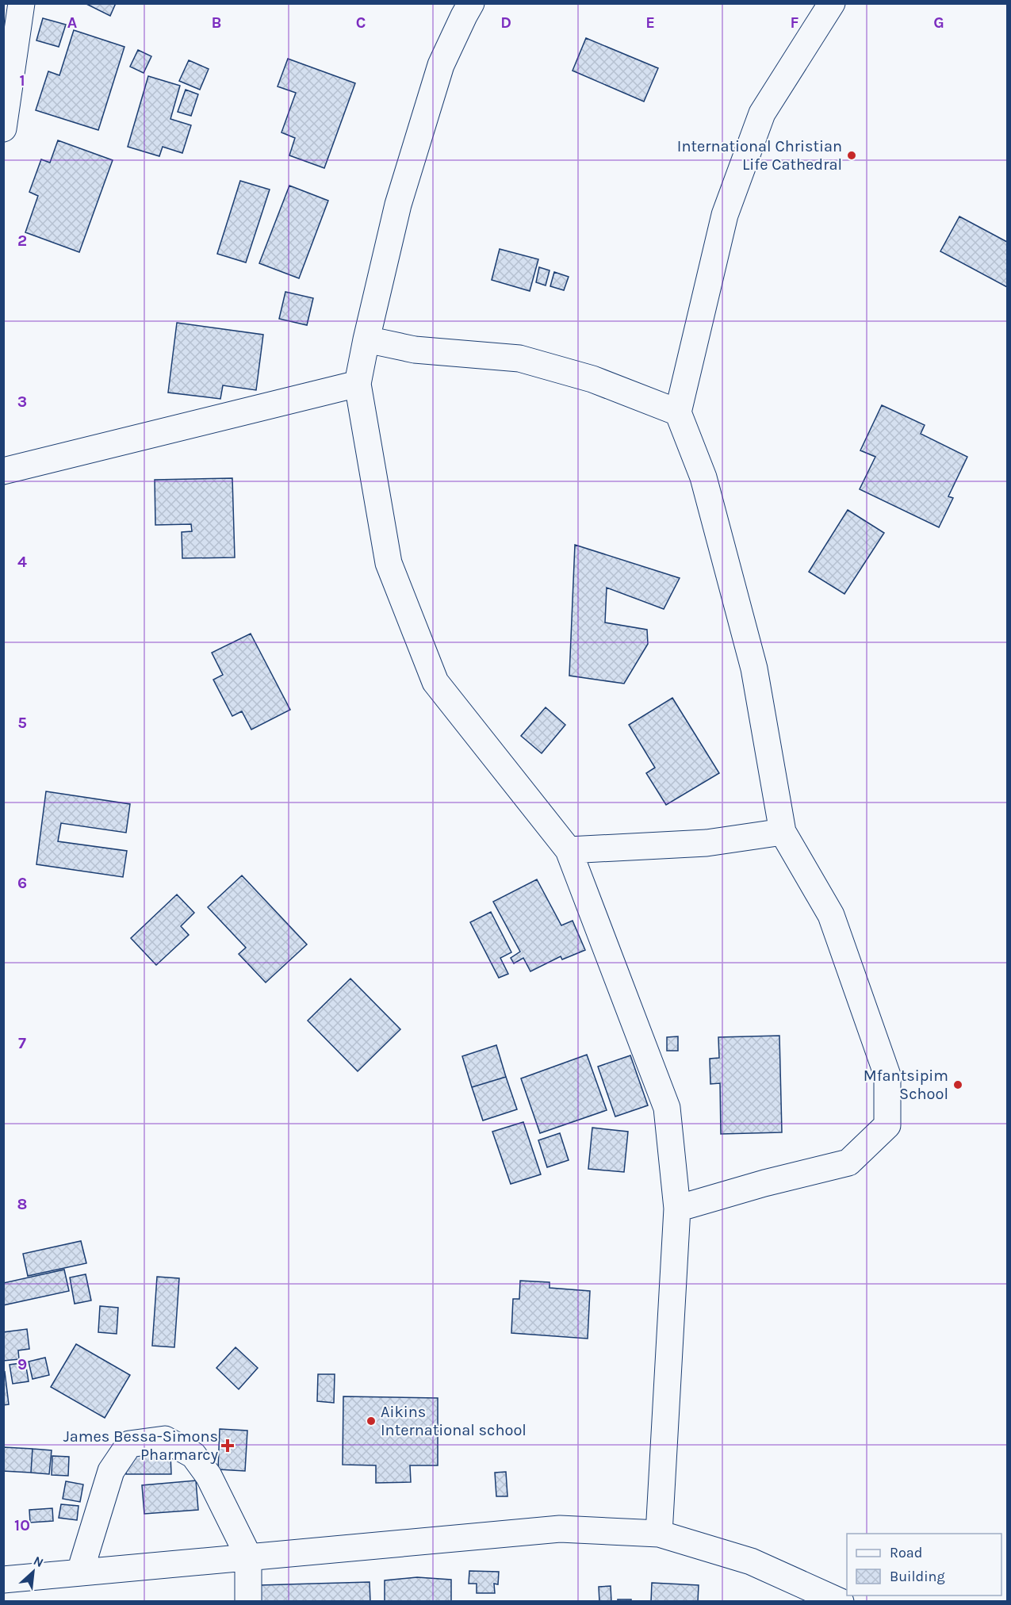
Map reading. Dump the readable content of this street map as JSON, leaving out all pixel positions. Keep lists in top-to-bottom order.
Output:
{
  "places": {
    "other": ["International Christian Life Cathedral", "Mfantsipim School", "Aikins International school"],
    "health": ["James Bessa-Simons Pharmarcy"]
  },
  "legend": ["Road", "Building"],
  "north": "top right",
  "grid": {
    "columns": [
      "A",
      "B",
      "C",
      "D",
      "E",
      "F",
      "G"
    ],
    "rows": [
      "1",
      "2",
      "3",
      "4",
      "5",
      "6",
      "7",
      "8",
      "9",
      "10"
    ]
  }
}
